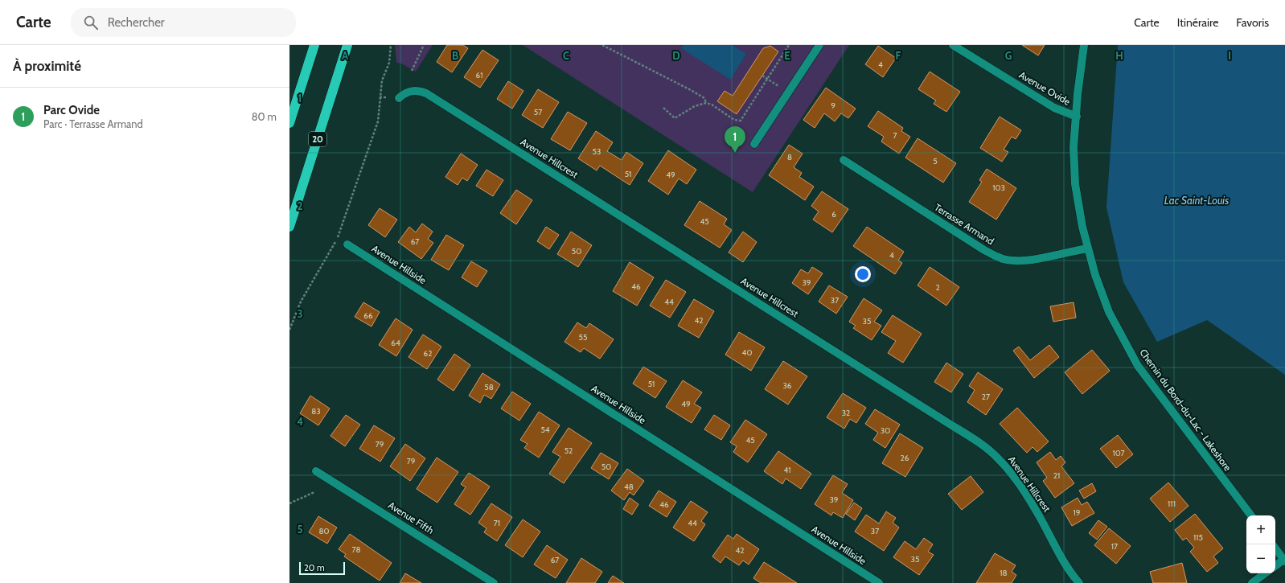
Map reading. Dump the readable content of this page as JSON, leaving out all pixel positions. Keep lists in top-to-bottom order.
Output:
{
  "streets": {
    "highway": ["20"],
    "street": [
      "Avenue Ovide",
      "Avenue Hillcrest",
      "Terrasse Armand",
      "Avenue Hillside",
      "Chemin du Bord-du-Lac - Lakeshore",
      "Avenue Fifth"
    ]
  },
  "crossings": [
    ["Avenue Ovide", "Chemin du Bord-du-Lac - Lakeshore"],
    ["Terrasse Armand", "Chemin du Bord-du-Lac - Lakeshore"]
  ],
  "water": ["Lac Saint-Louis"],
  "house_numbers": [
    "4",
    "61",
    "9",
    "57",
    "7",
    "53",
    "8",
    "5",
    "51",
    "49",
    "103",
    "6",
    "45",
    "67",
    "50",
    "4",
    "39",
    "46",
    "2",
    "37",
    "44",
    "66",
    "42",
    "35",
    "55",
    "64",
    "40",
    "62",
    "51",
    "36",
    "58",
    "27",
    "49",
    "83",
    "32",
    "54",
    "30",
    "45",
    "79",
    "52",
    "107",
    "26",
    "79",
    "50",
    "41",
    "21",
    "48",
    "39",
    "111",
    "46",
    "19",
    "71",
    "44",
    "80",
    "37",
    "115",
    "17",
    "78",
    "42",
    "35",
    "67",
    "18"
  ],
  "scale_bar": "20 m",
  "page": {
    "header": "Carte",
    "search": "Rechercher",
    "nav": ["Carte", "Itinéraire", "Favoris"],
    "heading": "À proximité",
    "list": [
      {
        "mark": "1",
        "name": "Parc Ovide",
        "note": "Parc · Terrasse Armand",
        "value": "80 m"
      }
    ],
    "pins": "1",
    "map_buttons": ["+", "−"],
    "scale": "20 m"
  },
  "grid": {
    "columns": [
      "A",
      "B",
      "C",
      "D",
      "E",
      "F",
      "G",
      "H",
      "I"
    ],
    "rows": [
      "1",
      "2",
      "3",
      "4",
      "5"
    ]
  }
}
